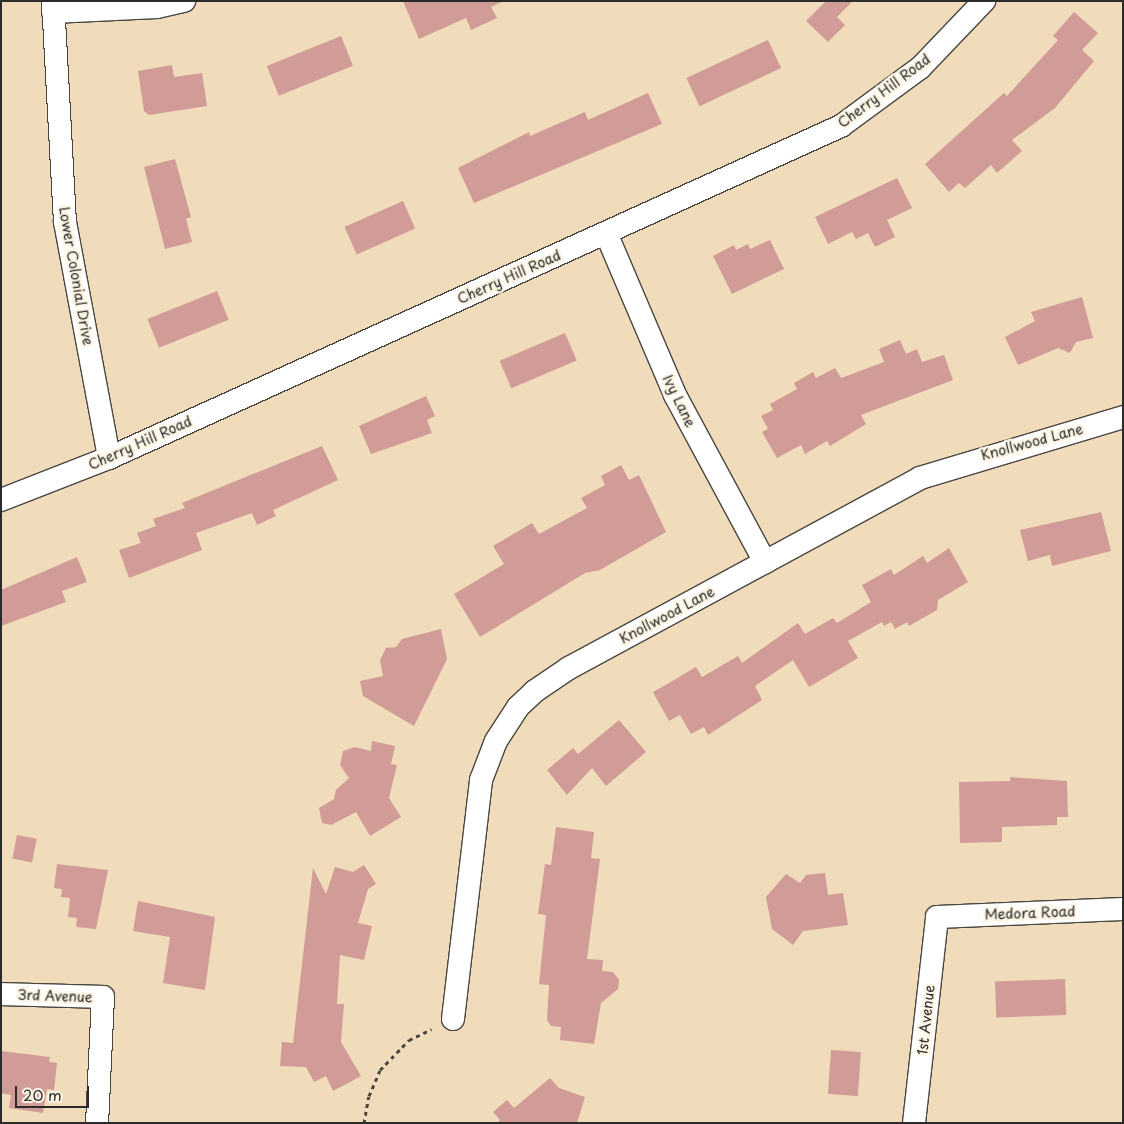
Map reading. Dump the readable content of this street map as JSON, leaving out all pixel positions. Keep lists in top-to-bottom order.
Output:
{
  "streets": {
    "street": [
      "Cherry Hill Road",
      "Lower Colonial Drive",
      "Ivy Lane",
      "Knollwood Lane",
      "Medora Road",
      "3rd Avenue",
      "1st Avenue"
    ]
  },
  "crossings": [
    ["Cherry Hill Road", "Lower Colonial Drive"],
    ["Cherry Hill Road", "Ivy Lane"],
    ["Ivy Lane", "Knollwood Lane"],
    ["Medora Road", "1st Avenue"]
  ],
  "scale_bar": "20 m"
}
